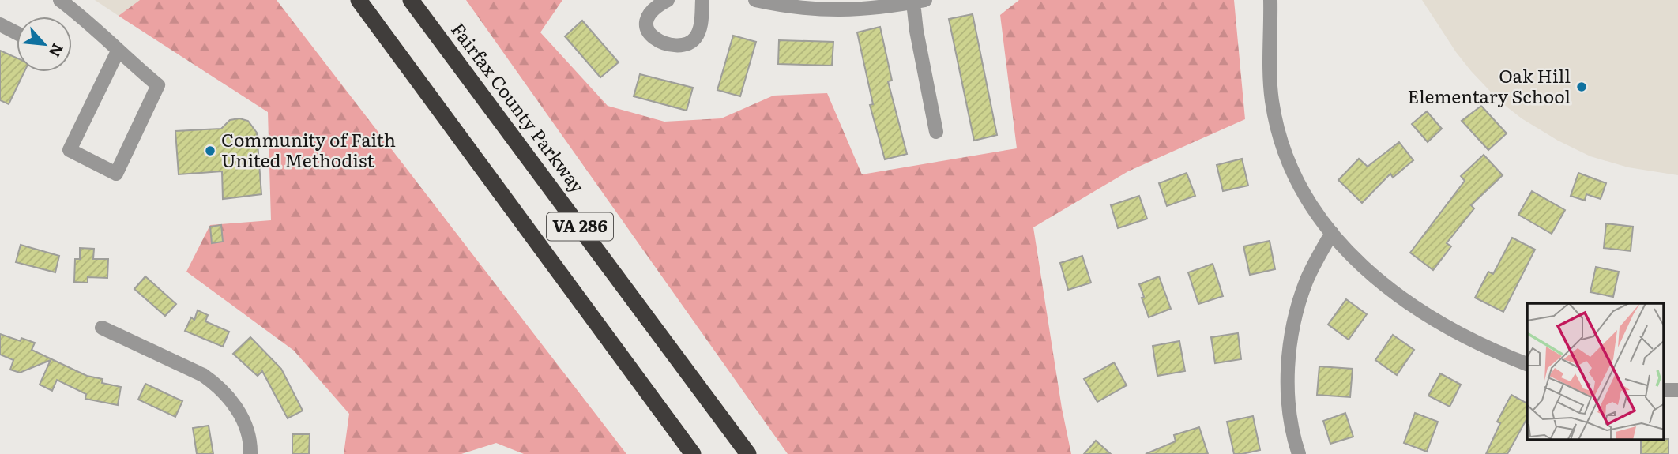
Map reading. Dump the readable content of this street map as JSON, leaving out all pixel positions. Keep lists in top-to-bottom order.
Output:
{
  "streets": {
    "highway": ["Fairfax County Parkway", "VA 286"]
  },
  "places": ["Oak Hill Elementary School", "Community of Faith United Methodist"],
  "north": "bottom right"
}
